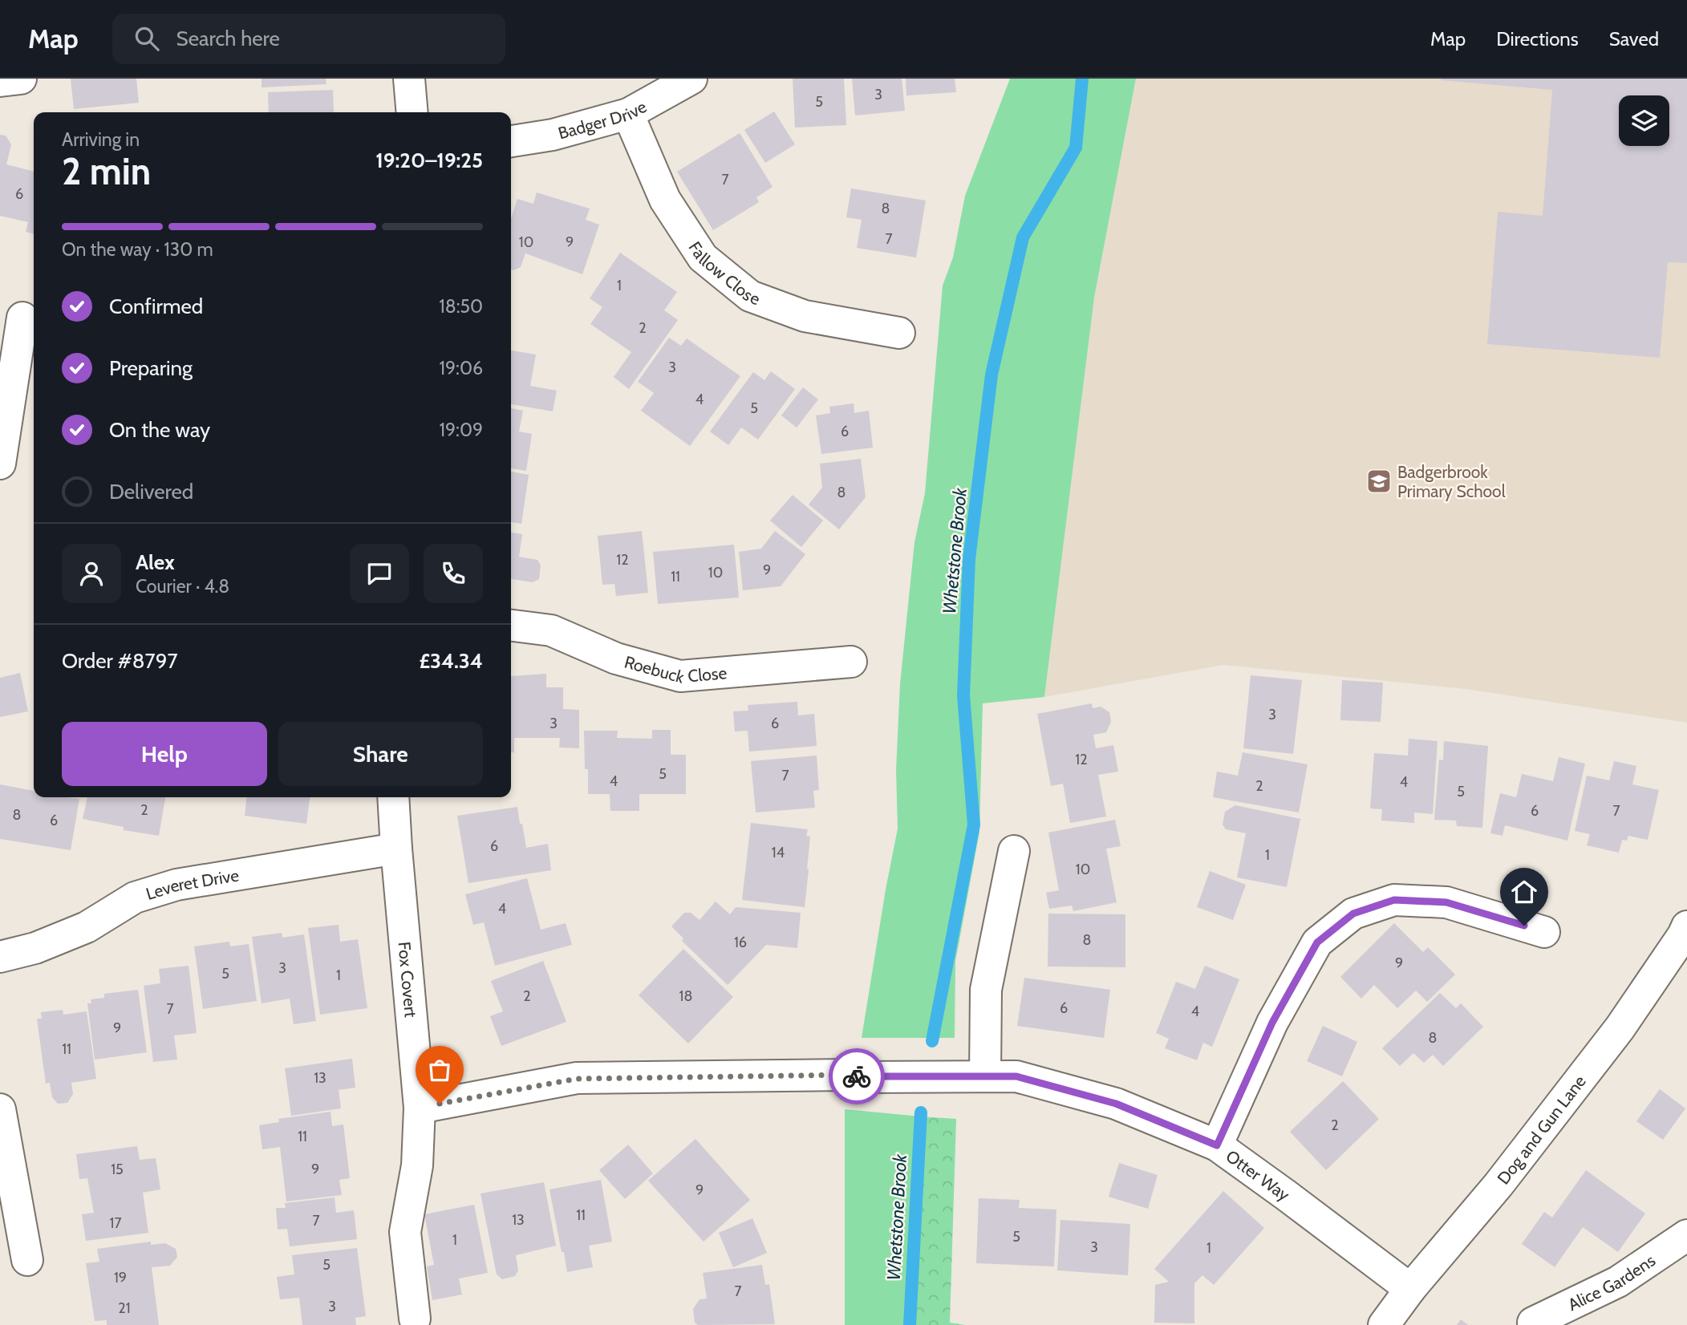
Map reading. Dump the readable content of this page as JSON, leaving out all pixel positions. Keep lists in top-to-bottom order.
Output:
{
  "streets": {
    "street": [
      "Badger Drive",
      "Fallow Close",
      "Roebuck Close",
      "Leveret Drive",
      "Fox Covert",
      "Dog and Gun Lane",
      "Otter Way",
      "Alice Gardens"
    ]
  },
  "crossings": [
    ["Badger Drive", "Fallow Close"],
    ["Leveret Drive", "Fox Covert"],
    ["Fox Covert", "Otter Way"],
    ["Dog and Gun Lane", "Otter Way"]
  ],
  "water": ["Whetstone Brook"],
  "places": {
    "school or university": ["Badgerbrook Primary School"]
  },
  "house_numbers": [
    "3",
    "5",
    "7",
    "6",
    "8",
    "7",
    "10",
    "9",
    "1",
    "2",
    "3",
    "4",
    "5",
    "6",
    "8",
    "12",
    "9",
    "10",
    "11",
    "3",
    "3",
    "6",
    "12",
    "5",
    "7",
    "4",
    "4",
    "2",
    "5",
    "2",
    "6",
    "7",
    "8",
    "6",
    "6",
    "14",
    "1",
    "10",
    "4",
    "8",
    "16",
    "9",
    "3",
    "5",
    "1",
    "2",
    "18",
    "6",
    "7",
    "4",
    "9",
    "8",
    "11",
    "13",
    "2",
    "11",
    "15",
    "9",
    "9",
    "11",
    "13",
    "7",
    "17",
    "5",
    "1",
    "3",
    "1",
    "5",
    "19",
    "7",
    "3",
    "21"
  ],
  "page": {
    "header": "Map",
    "search": "Search here",
    "nav": ["Map", "Directions", "Saved"],
    "heading": ["2 min", "Arriving in", "19:20–19:25"],
    "panel": [
      "Alex",
      "Courier · 4.8",
      "Order #8797",
      "£34.34"
    ],
    "bar": "On the way · 130 m",
    "list": [
      ["Confirmed", "18:50"],
      ["Preparing", "19:06"],
      ["On the way", "19:09"],
      "Delivered"
    ],
    "buttons": ["Help", "Share"]
  }
}
